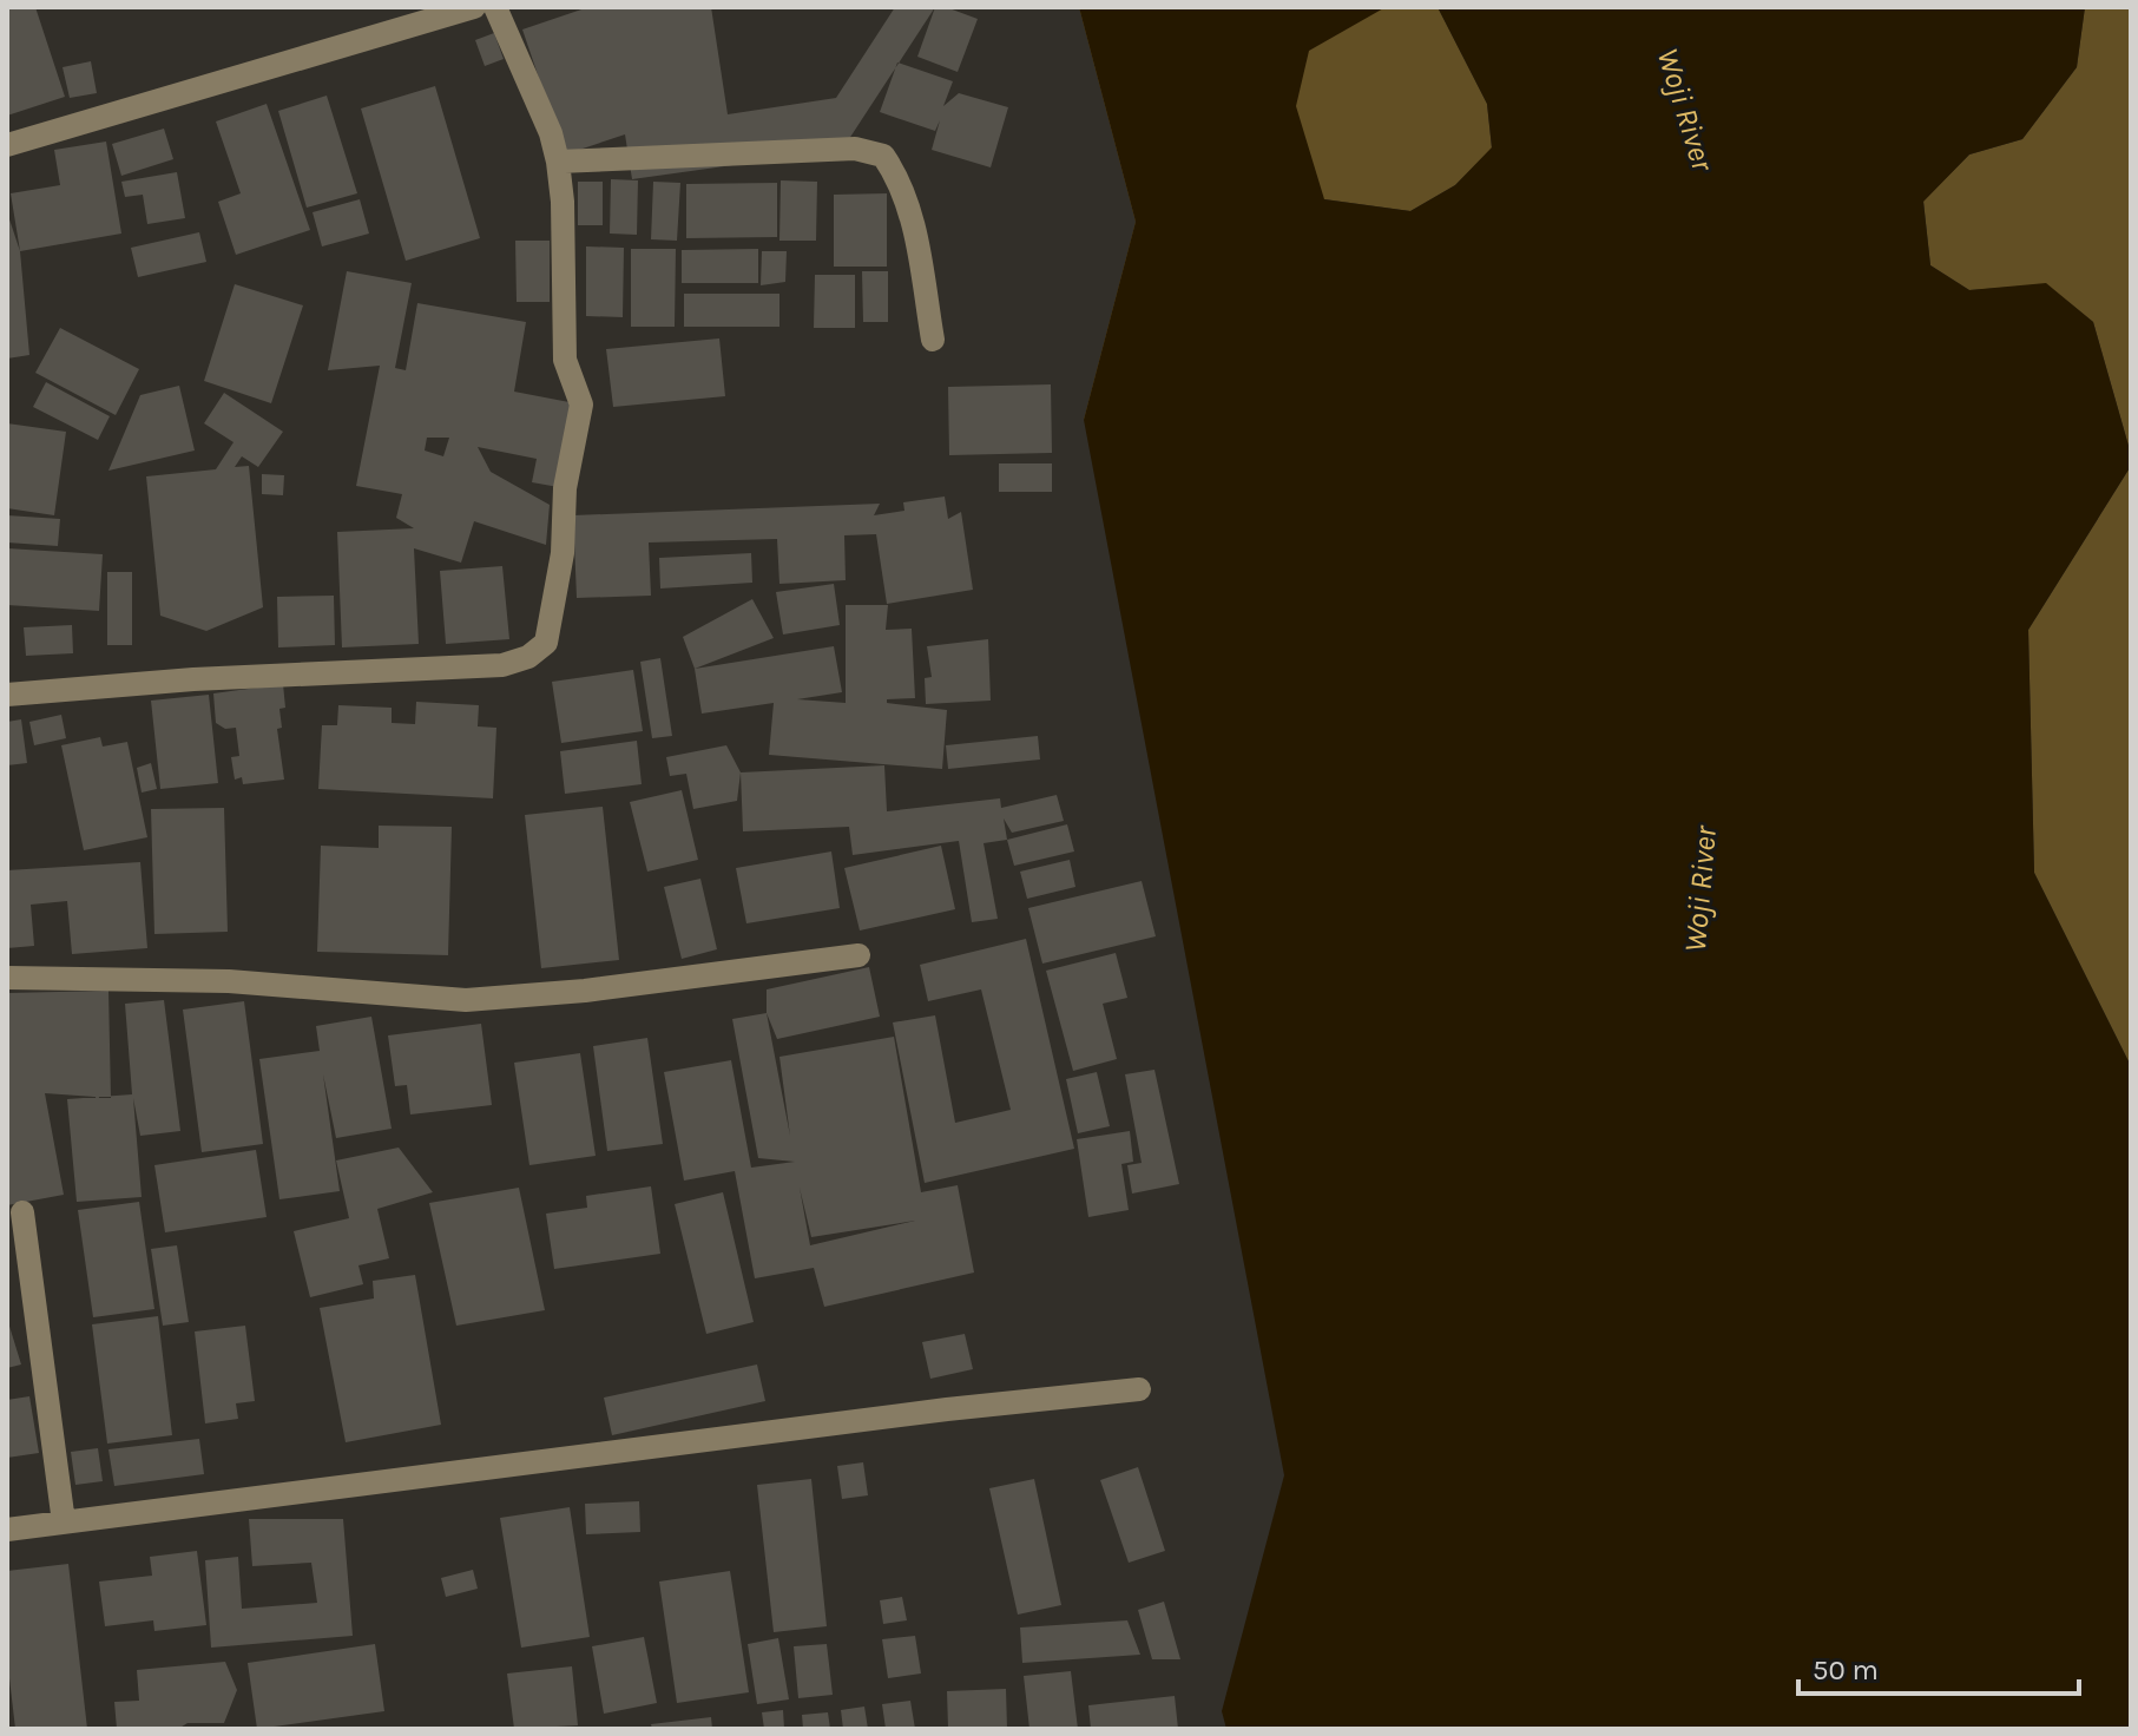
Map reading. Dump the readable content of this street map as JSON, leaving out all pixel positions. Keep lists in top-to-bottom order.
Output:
{
  "water": ["Woji River"],
  "scale_bar": "50 m"
}
